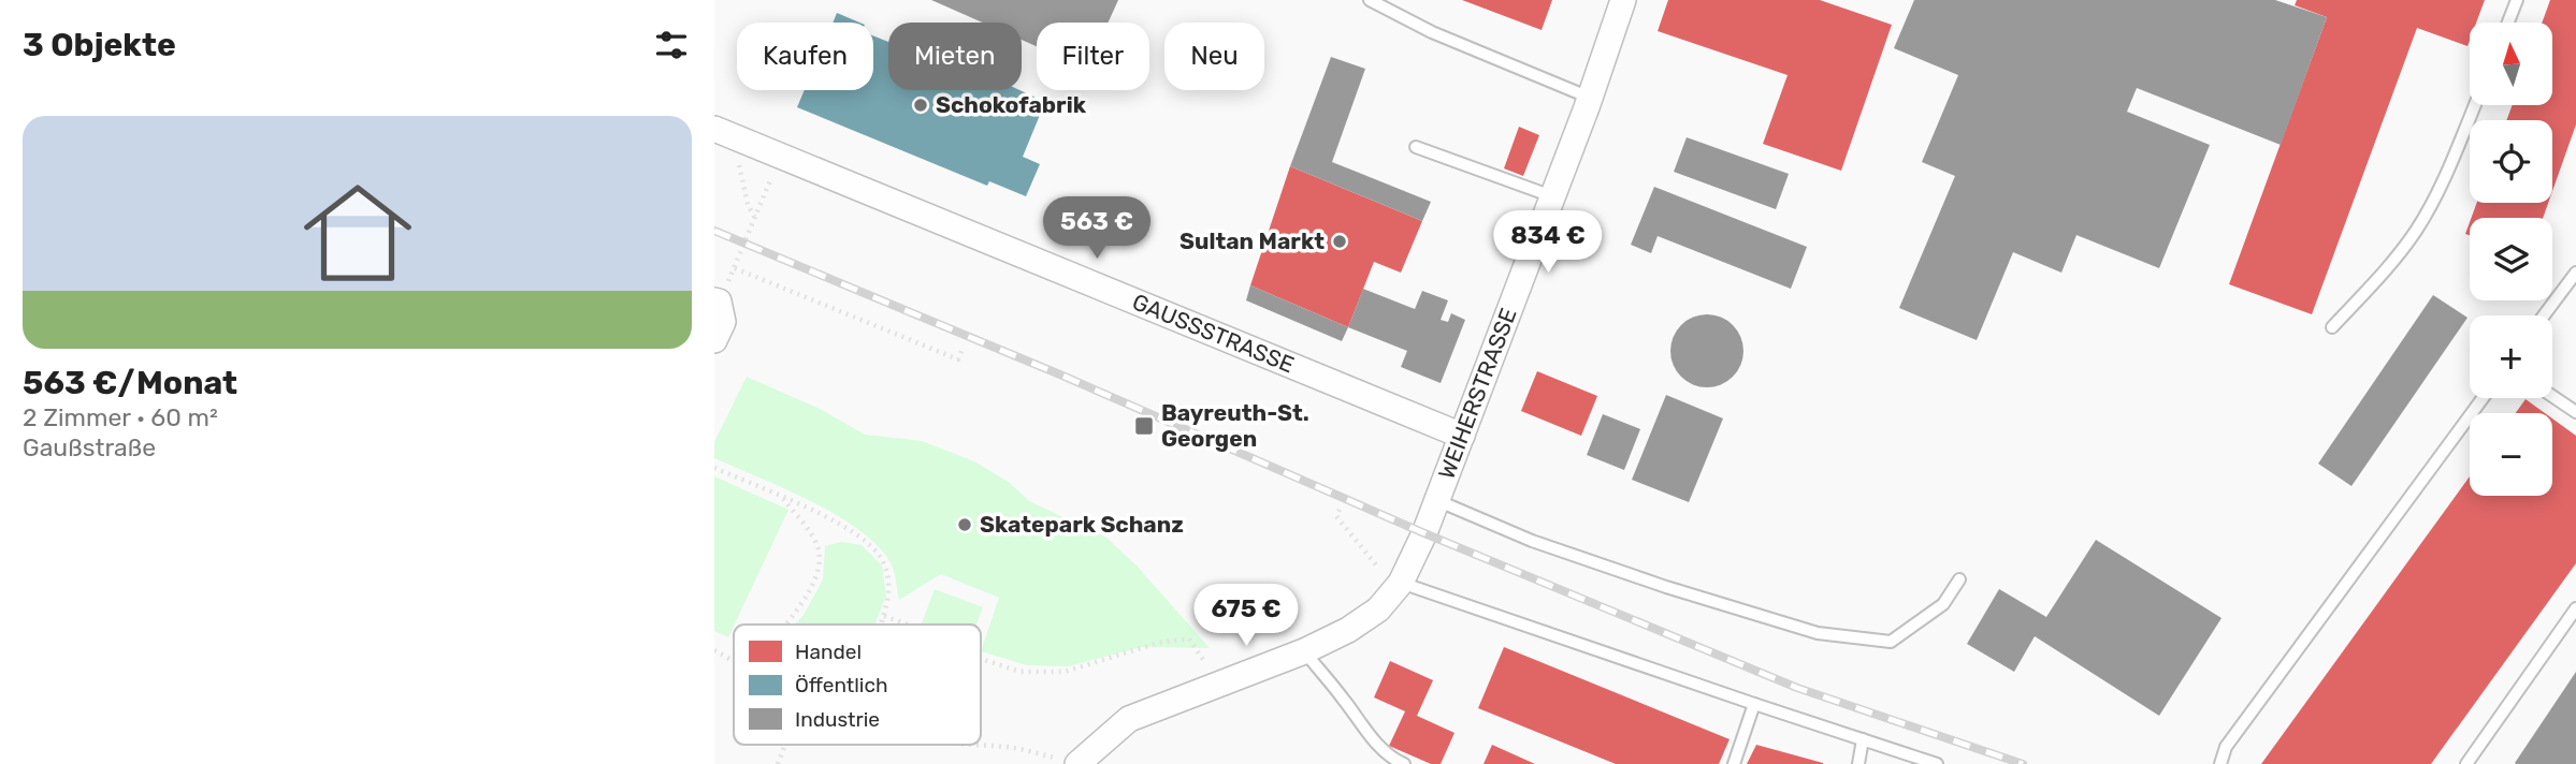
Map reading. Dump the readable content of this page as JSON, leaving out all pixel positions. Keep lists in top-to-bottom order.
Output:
{
  "streets": {
    "street": ["GAUSSSTRASSE", "WEIHERSTRASSE"]
  },
  "crossings": [
    ["GAUSSSTRASSE", "WEIHERSTRASSE"]
  ],
  "places": {
    "other": ["Schokofabrik", "Sultan Markt", "Skatepark Schanz"],
    "transit": ["Bayreuth-St. Georgen"]
  },
  "legend": ["Handel", "Öffentlich", "Industrie"],
  "north": "top",
  "page": {
    "heading": "3 Objekte",
    "map_buttons": ["+", "−"],
    "chip": [
      "Kaufen",
      "Mieten",
      "Filter",
      "Neu"
    ],
    "list": [
      {
        "name": "563 €/Monat",
        "note": "2 Zimmer · 60 m² · Gaußstraße"
      }
    ],
    "price": ["563 €", "834 €", "675 €"]
  }
}
